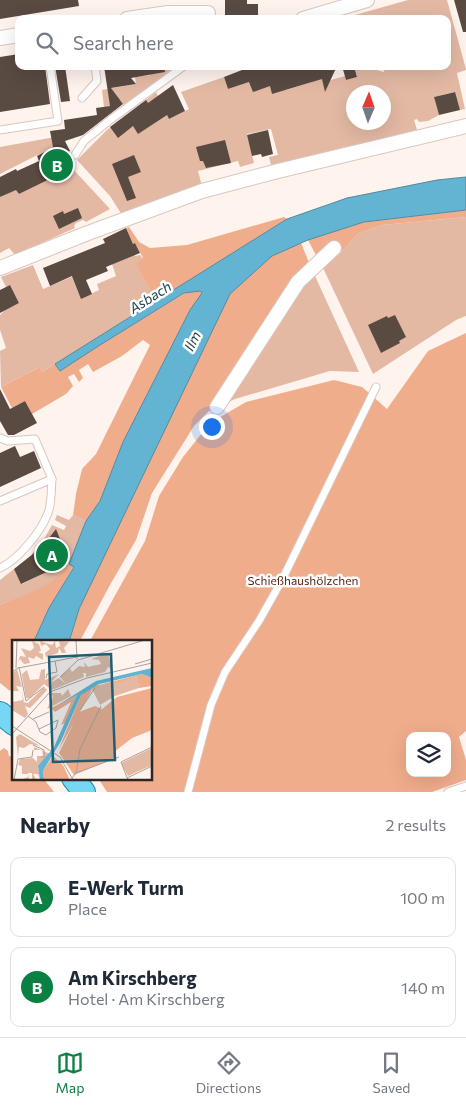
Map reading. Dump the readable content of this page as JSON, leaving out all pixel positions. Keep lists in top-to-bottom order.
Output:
{
  "water": ["Asbach", "Ilm"],
  "parks": ["Schießhaushölzchen"],
  "north": "top",
  "page": {
    "search": "Search here",
    "pins": ["B", "A"],
    "heading": ["Nearby", "2 results"],
    "list": [
      {
        "mark": "A",
        "name": "E-Werk Turm",
        "note": "Place",
        "value": "100 m"
      },
      {
        "mark": "B",
        "name": "Am Kirschberg",
        "note": "Hotel · Am Kirschberg",
        "value": "140 m"
      }
    ],
    "nav": ["Map", "Directions", "Saved"]
  }
}
